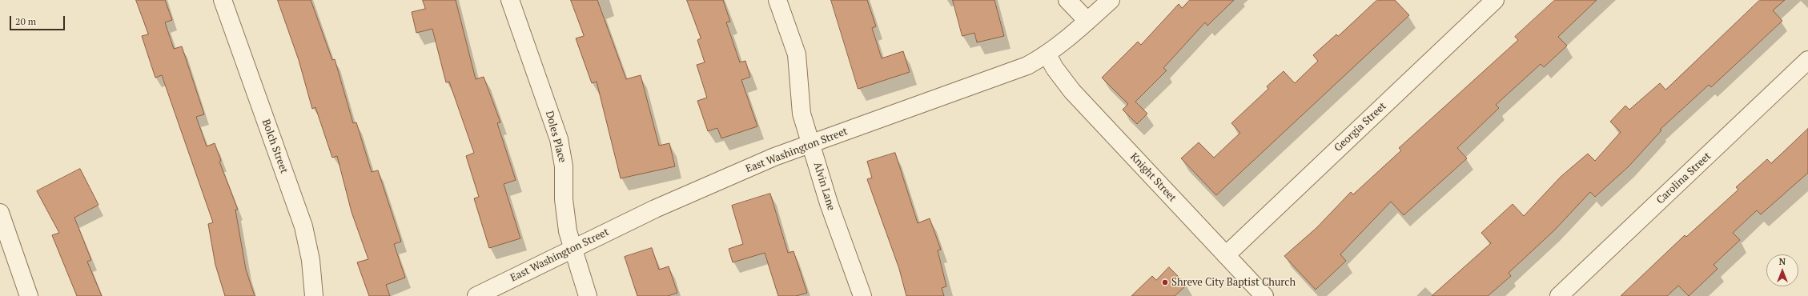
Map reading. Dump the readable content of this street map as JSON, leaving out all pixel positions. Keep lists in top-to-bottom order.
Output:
{
  "streets": {
    "street": [
      "Georgia Street",
      "Doles Place",
      "Bolch Street",
      "East Washington Street",
      "Knight Street",
      "Carolina Street",
      "Alvin Lane"
    ]
  },
  "crossings": [
    ["Georgia Street", "Knight Street"],
    ["Doles Place", "East Washington Street"],
    ["East Washington Street", "Knight Street"],
    ["East Washington Street", "Alvin Lane"]
  ],
  "places": ["Shreve City Baptist Church"],
  "scale_bar": "20 m",
  "north": "top"
}
